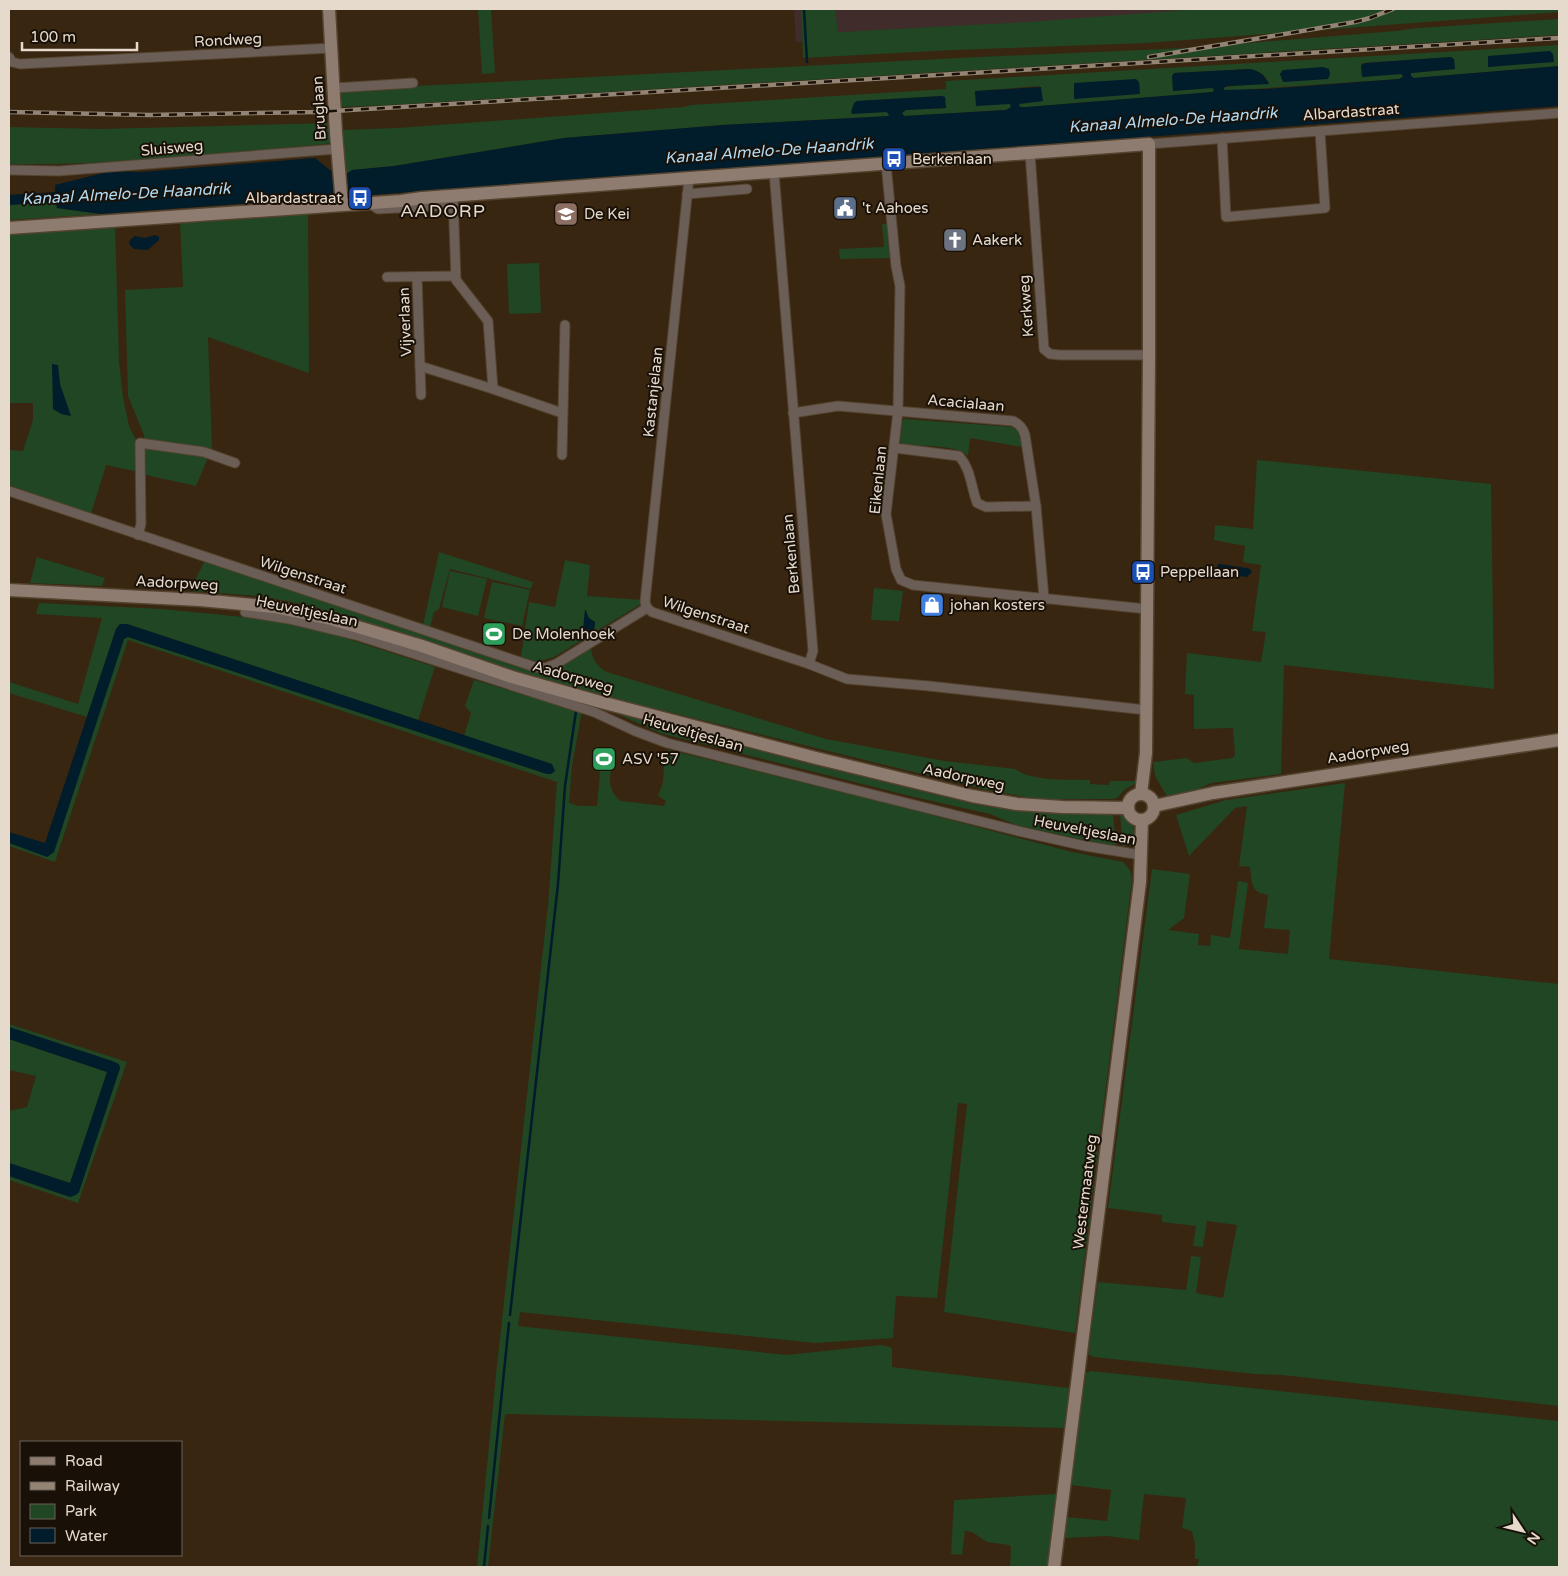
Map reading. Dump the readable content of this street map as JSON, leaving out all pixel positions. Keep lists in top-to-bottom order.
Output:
{
  "streets": {
    "street": [
      "Rondweg",
      "Bruglaan",
      "Albardastraat",
      "Sluisweg",
      "Kerkweg",
      "Vijverlaan",
      "Kastanjelaan",
      "Acacialaan",
      "Eikenlaan",
      "Berkenlaan",
      "Wilgenstraat",
      "Aadorpweg",
      "Heuveltjeslaan",
      "Westermaatweg"
    ]
  },
  "crossings": [
    ["Rondweg", "Bruglaan"],
    ["Bruglaan", "Albardastraat"],
    ["Bruglaan", "Sluisweg"],
    ["Albardastraat", "Kerkweg"],
    ["Albardastraat", "Kastanjelaan"],
    ["Albardastraat", "Eikenlaan"],
    ["Albardastraat", "Berkenlaan"],
    ["Kastanjelaan", "Wilgenstraat"],
    ["Acacialaan", "Eikenlaan"],
    ["Acacialaan", "Berkenlaan"],
    ["Berkenlaan", "Wilgenstraat"],
    ["Aadorpweg", "Westermaatweg"],
    ["Heuveltjeslaan", "Westermaatweg"]
  ],
  "districts": ["AADORP"],
  "water": ["Kanaal Almelo-De Haandrik"],
  "places": {
    "bus stop": ["Berkenlaan", "Albardastraat", "Peppellaan"],
    "public building": ["'t Aahoes"],
    "school or university": ["De Kei"],
    "church": ["Aakerk"],
    "shop": ["johan kosters"],
    "sports": ["De Molenhoek", "ASV '57"]
  },
  "legend": [
    "Road",
    "Railway",
    "Park",
    "Water"
  ],
  "scale_bar": "100 m",
  "north": "bottom right"
}
